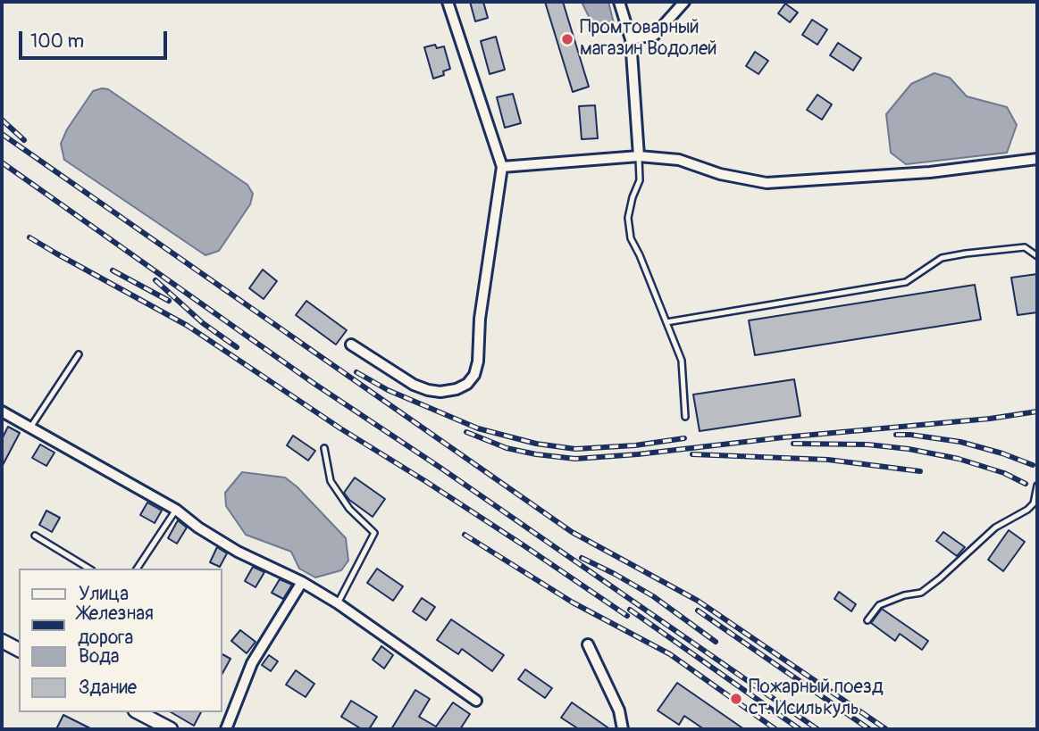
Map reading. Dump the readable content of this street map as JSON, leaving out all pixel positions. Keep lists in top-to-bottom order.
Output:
{
  "places": ["Промтоварный магазин Водолей", "Пожарный поезд ст. Исилькуль"],
  "legend": [
    "Улица",
    "Железная дорога",
    "Вода",
    "Здание"
  ],
  "scale_bar": "100 m"
}
